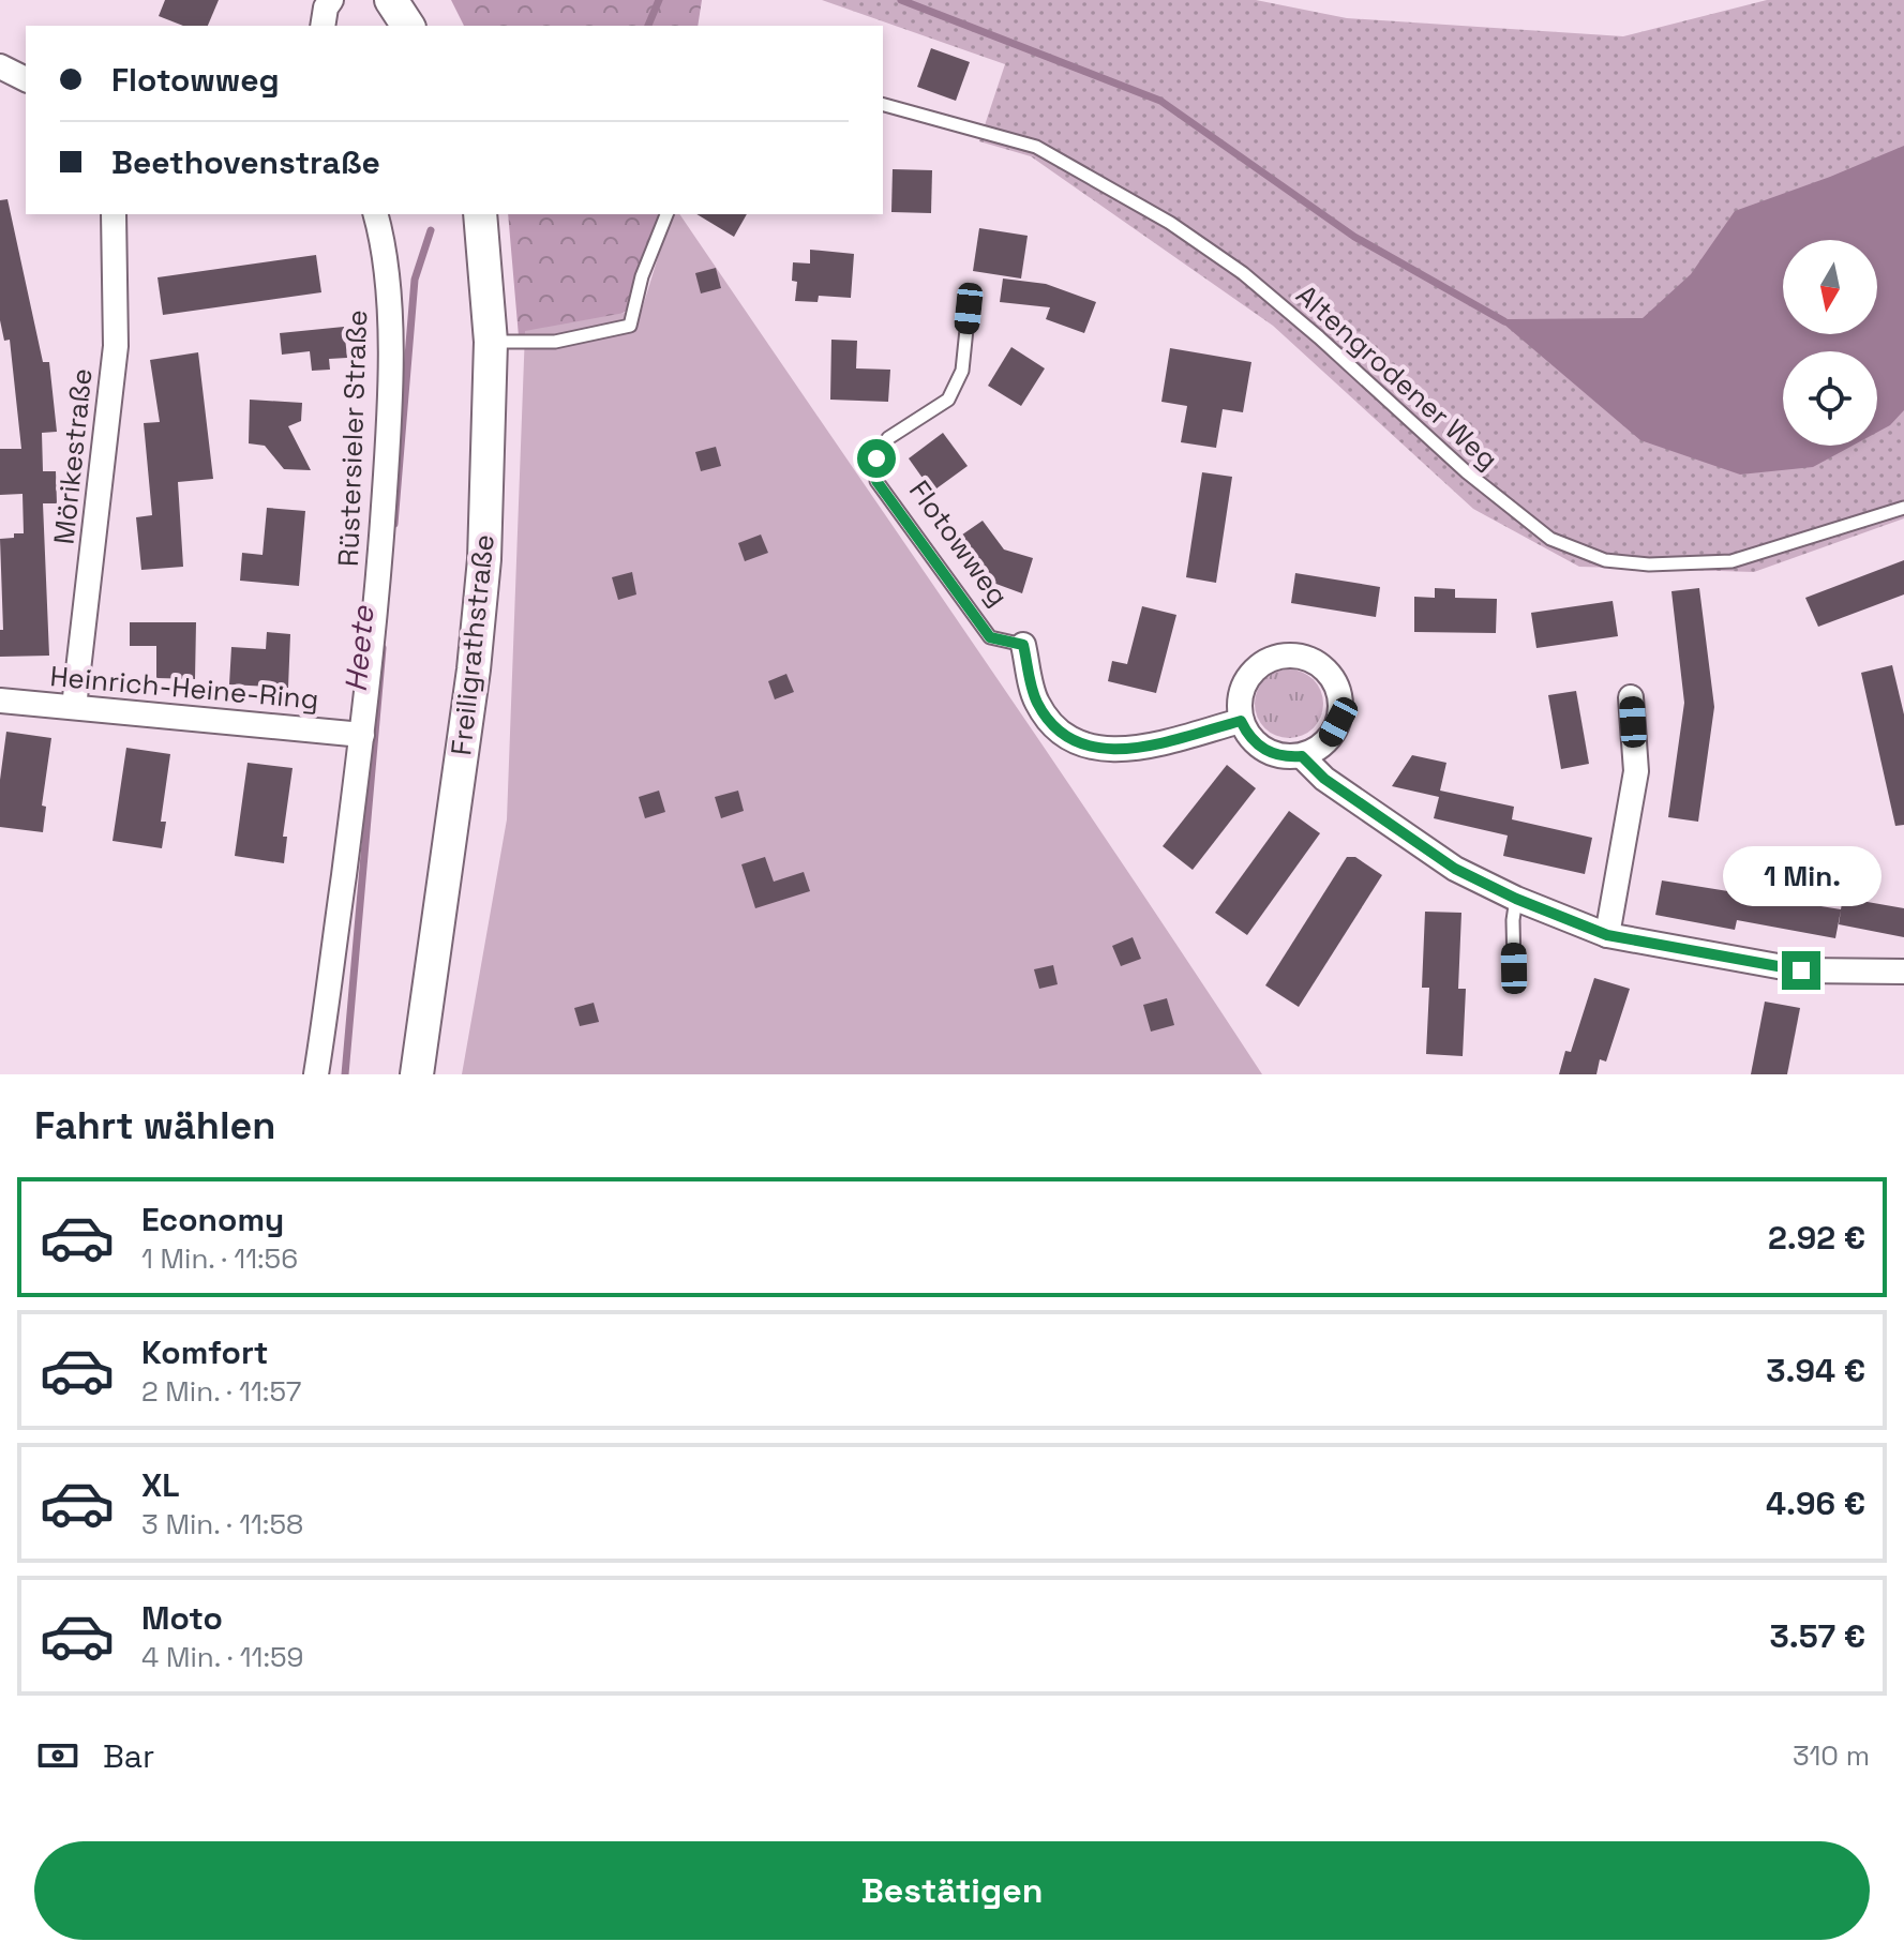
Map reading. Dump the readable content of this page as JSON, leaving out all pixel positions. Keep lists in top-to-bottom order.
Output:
{
  "streets": {
    "main road": ["Freiligrathstraße"],
    "street": [
      "Rüstersieler Straße",
      "Mörikestraße",
      "Flotowweg",
      "Heinrich-Heine-Ring"
    ],
    "lane": ["Altengrodener Weg"]
  },
  "crossings": [
    ["Rüstersieler Straße", "Heinrich-Heine-Ring"],
    ["Mörikestraße", "Heinrich-Heine-Ring"]
  ],
  "water": ["Heete"],
  "north": "bottom",
  "page": {
    "banner": ["Flotowweg", "Beethovenstraße"],
    "bubble": "1 Min.",
    "heading": "Fahrt wählen",
    "list": [
      {
        "name": "Economy",
        "note": "1 Min. · 11:56",
        "value": "2.92 €"
      },
      {
        "name": "Komfort",
        "note": "2 Min. · 11:57",
        "value": "3.94 €"
      },
      {
        "name": "XL",
        "note": "3 Min. · 11:58",
        "value": "4.96 €"
      },
      {
        "name": "Moto",
        "note": "4 Min. · 11:59",
        "value": "3.57 €"
      }
    ],
    "pay": ["Bar", "310 m"],
    "buttons": "Bestätigen"
  }
}
